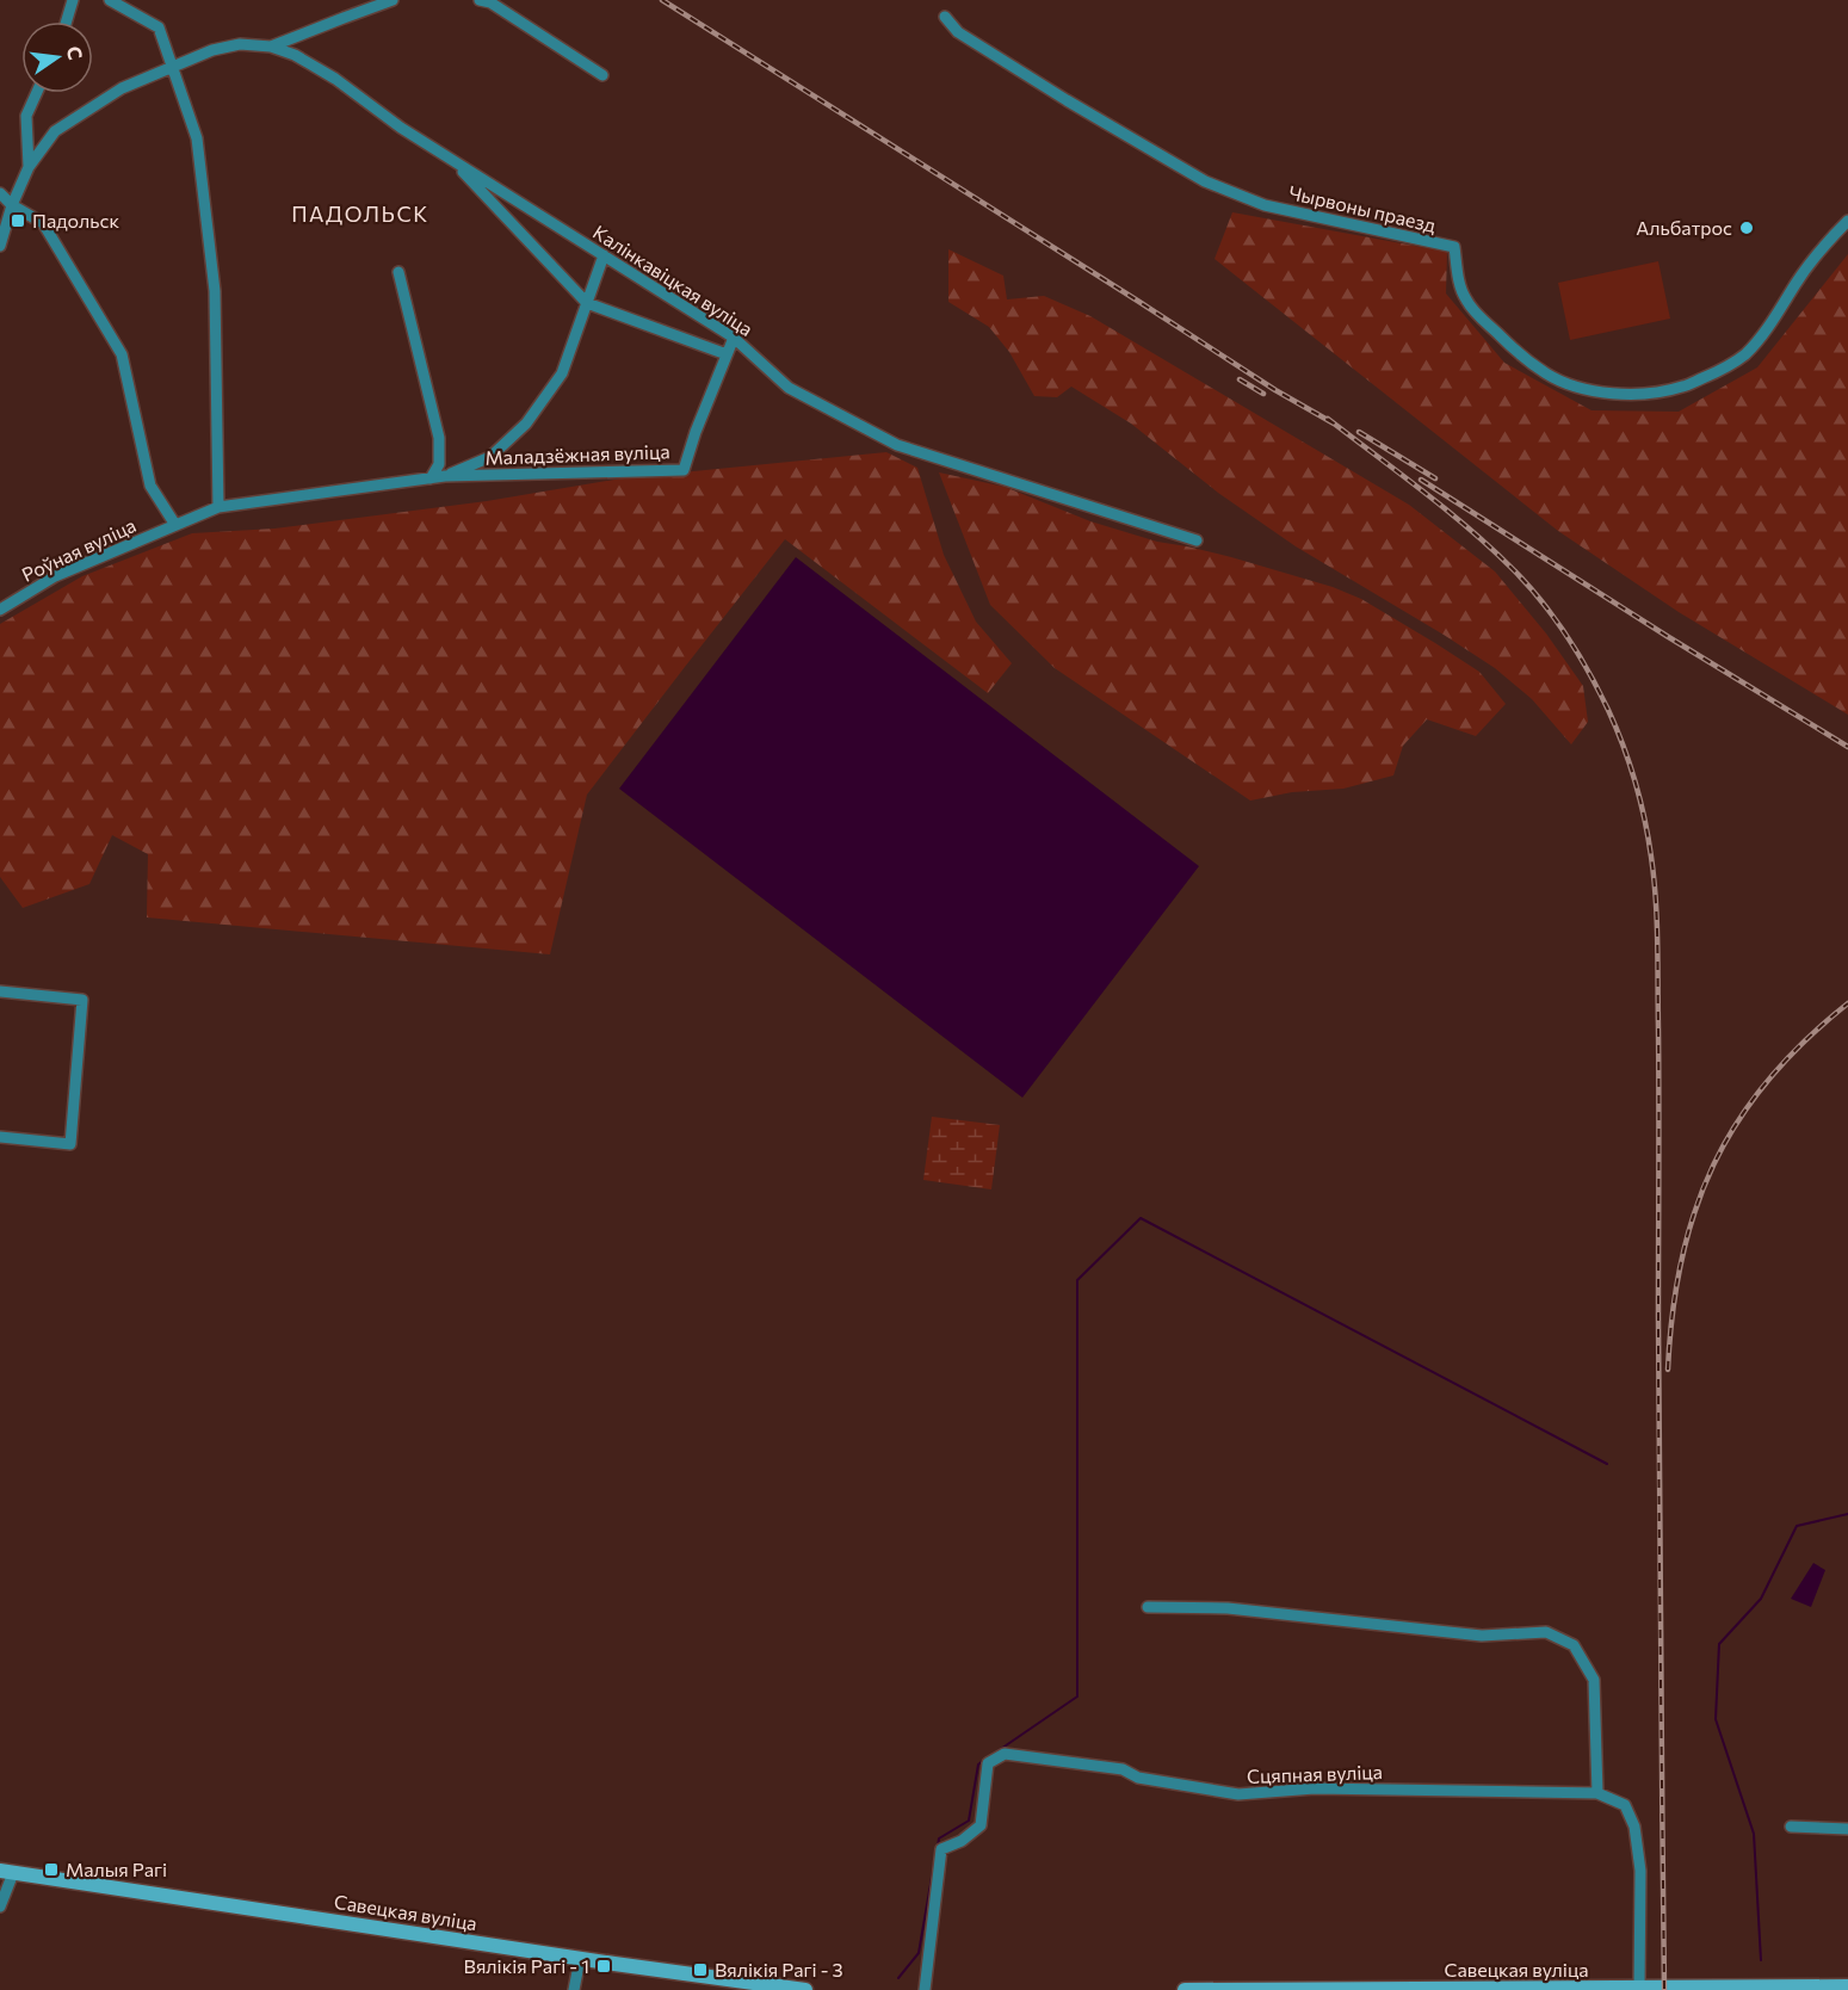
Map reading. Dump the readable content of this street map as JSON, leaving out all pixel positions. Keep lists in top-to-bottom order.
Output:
{
  "streets": {
    "main road": ["Савецкая вуліца"],
    "street": [
      "Чырвоны праезд",
      "Калінкавіцкая вуліца",
      "Маладзёжная вуліца",
      "Роўная вуліца",
      "Сцяпная вуліца"
    ]
  },
  "crossings": [
    ["Маладзёжная вуліца", "Роўная вуліца"],
    ["Сцяпная вуліца", "Савецкая вуліца"]
  ],
  "districts": ["ПАДОЛЬСК"],
  "places": {
    "transit": [
      "Падольск",
      "Малыя Рагі",
      "Вялікія Рагі - 1",
      "Вялікія Рагі - 3"
    ],
    "other": ["Альбатрос"]
  },
  "north": "right"
}
